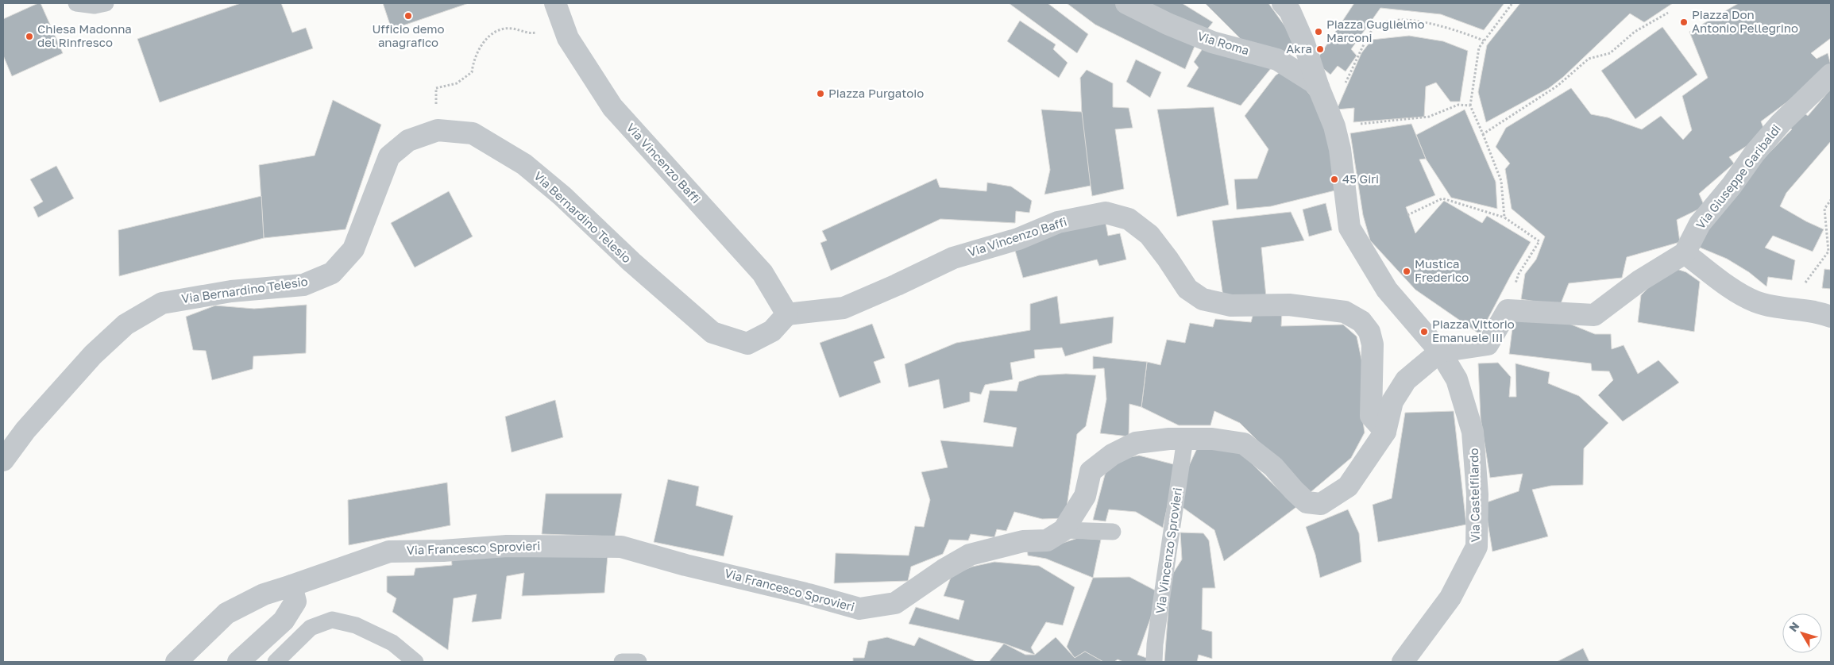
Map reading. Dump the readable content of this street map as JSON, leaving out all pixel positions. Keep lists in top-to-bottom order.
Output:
{
  "streets": {
    "street": [
      "Via Roma",
      "Via Vincenzo Baffi",
      "Via Giuseppe Garibaldi",
      "Via Bernardino Telesio",
      "Via Castelfilardo",
      "Via Francesco Sprovieri"
    ],
    "lane": ["Via Vincenzo Sprovieri"]
  },
  "crossings": [
    ["Via Vincenzo Baffi", "Via Bernardino Telesio"],
    ["Via Vincenzo Baffi", "Via Francesco Sprovieri"],
    ["Via Francesco Sprovieri", "Via Vincenzo Sprovieri"]
  ],
  "places": [
    "Ufficio demo anagrafico",
    "Piazza Don Antonio Pellegrino",
    "Piazza Guglielmo Marconi",
    "Chiesa Madonna del Rinfresco",
    "Akra",
    "Piazza Purgatoio",
    "45 Giri",
    "Mustica Frederico",
    "Piazza Vittorio Emanuele III"
  ],
  "north": "top left"
}
